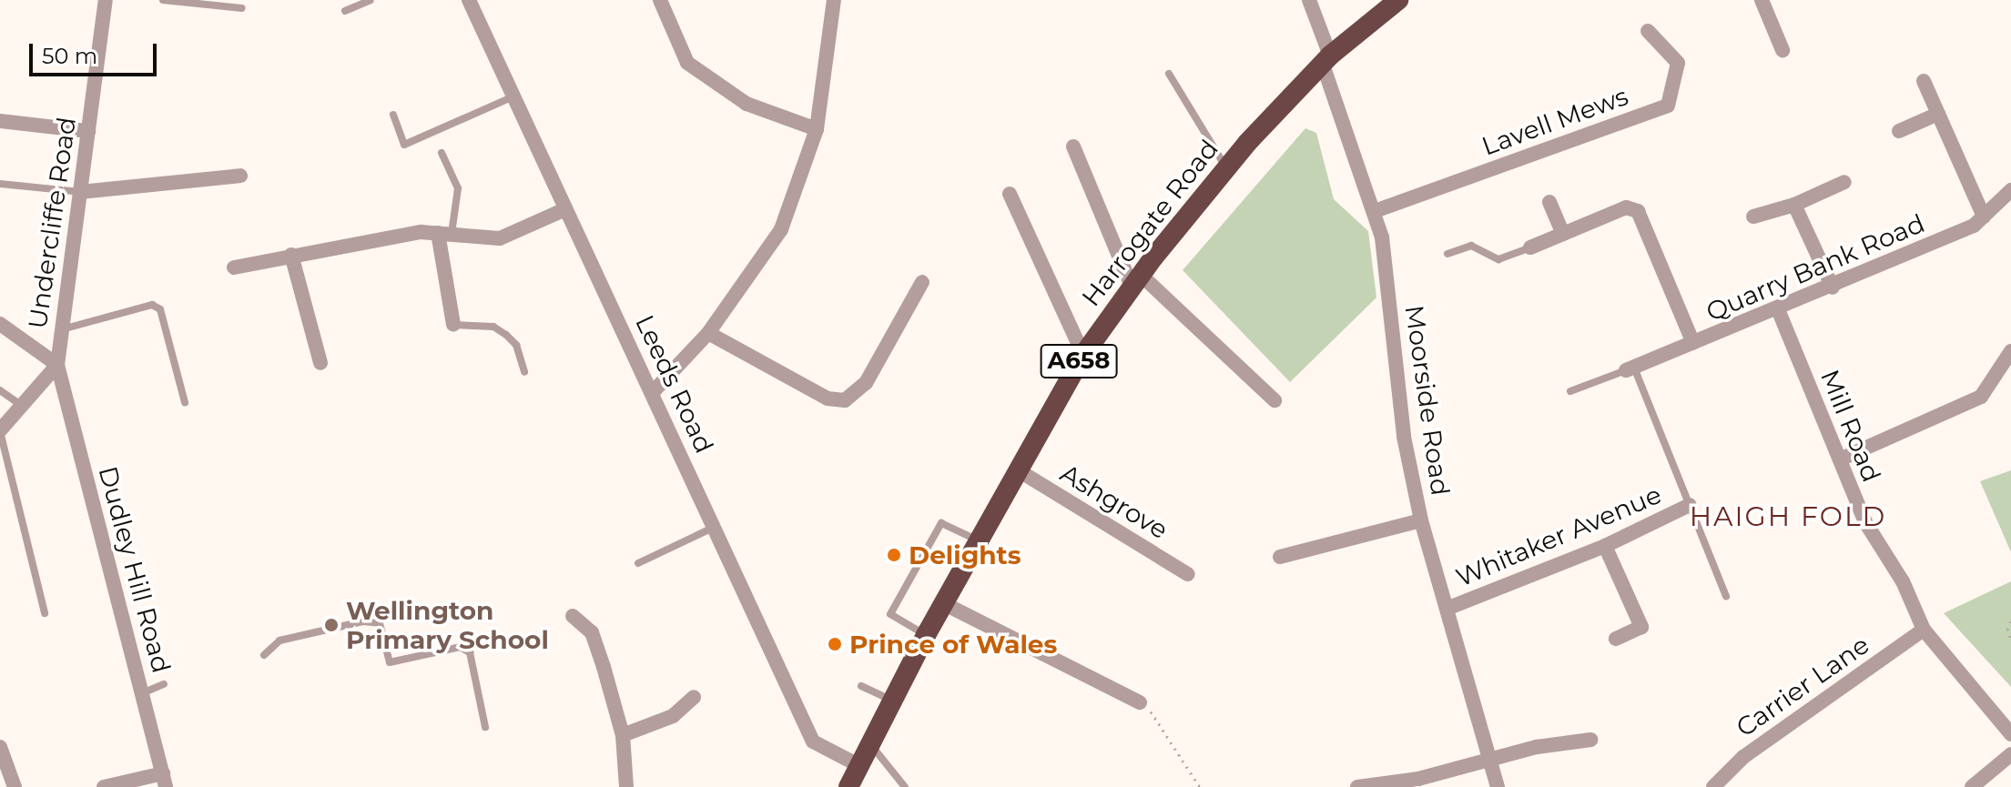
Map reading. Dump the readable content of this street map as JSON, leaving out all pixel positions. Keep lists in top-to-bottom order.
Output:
{
  "streets": {
    "highway": ["Harrogate Road", "A658"],
    "street": [
      "Lavell Mews",
      "Undercliffe Road",
      "Quarry Bank Road",
      "Leeds Road",
      "Moorside Road",
      "Mill Road",
      "Ashgrove",
      "Whitaker Avenue",
      "Dudley Hill Road",
      "Carrier Lane"
    ]
  },
  "crossings": [
    ["Lavell Mews", "Moorside Road"],
    ["Undercliffe Road", "Dudley Hill Road"],
    ["Harrogate Road", "Leeds Road"],
    ["Harrogate Road", "Moorside Road"],
    ["Harrogate Road", "Ashgrove"],
    ["Quarry Bank Road", "Mill Road"],
    ["Moorside Road", "Whitaker Avenue"],
    ["Mill Road", "Carrier Lane"]
  ],
  "districts": ["HAIGH FOLD"],
  "places": ["Delights", "Wellington Primary School", "Prince of Wales"],
  "scale_bar": "50 m"
}
